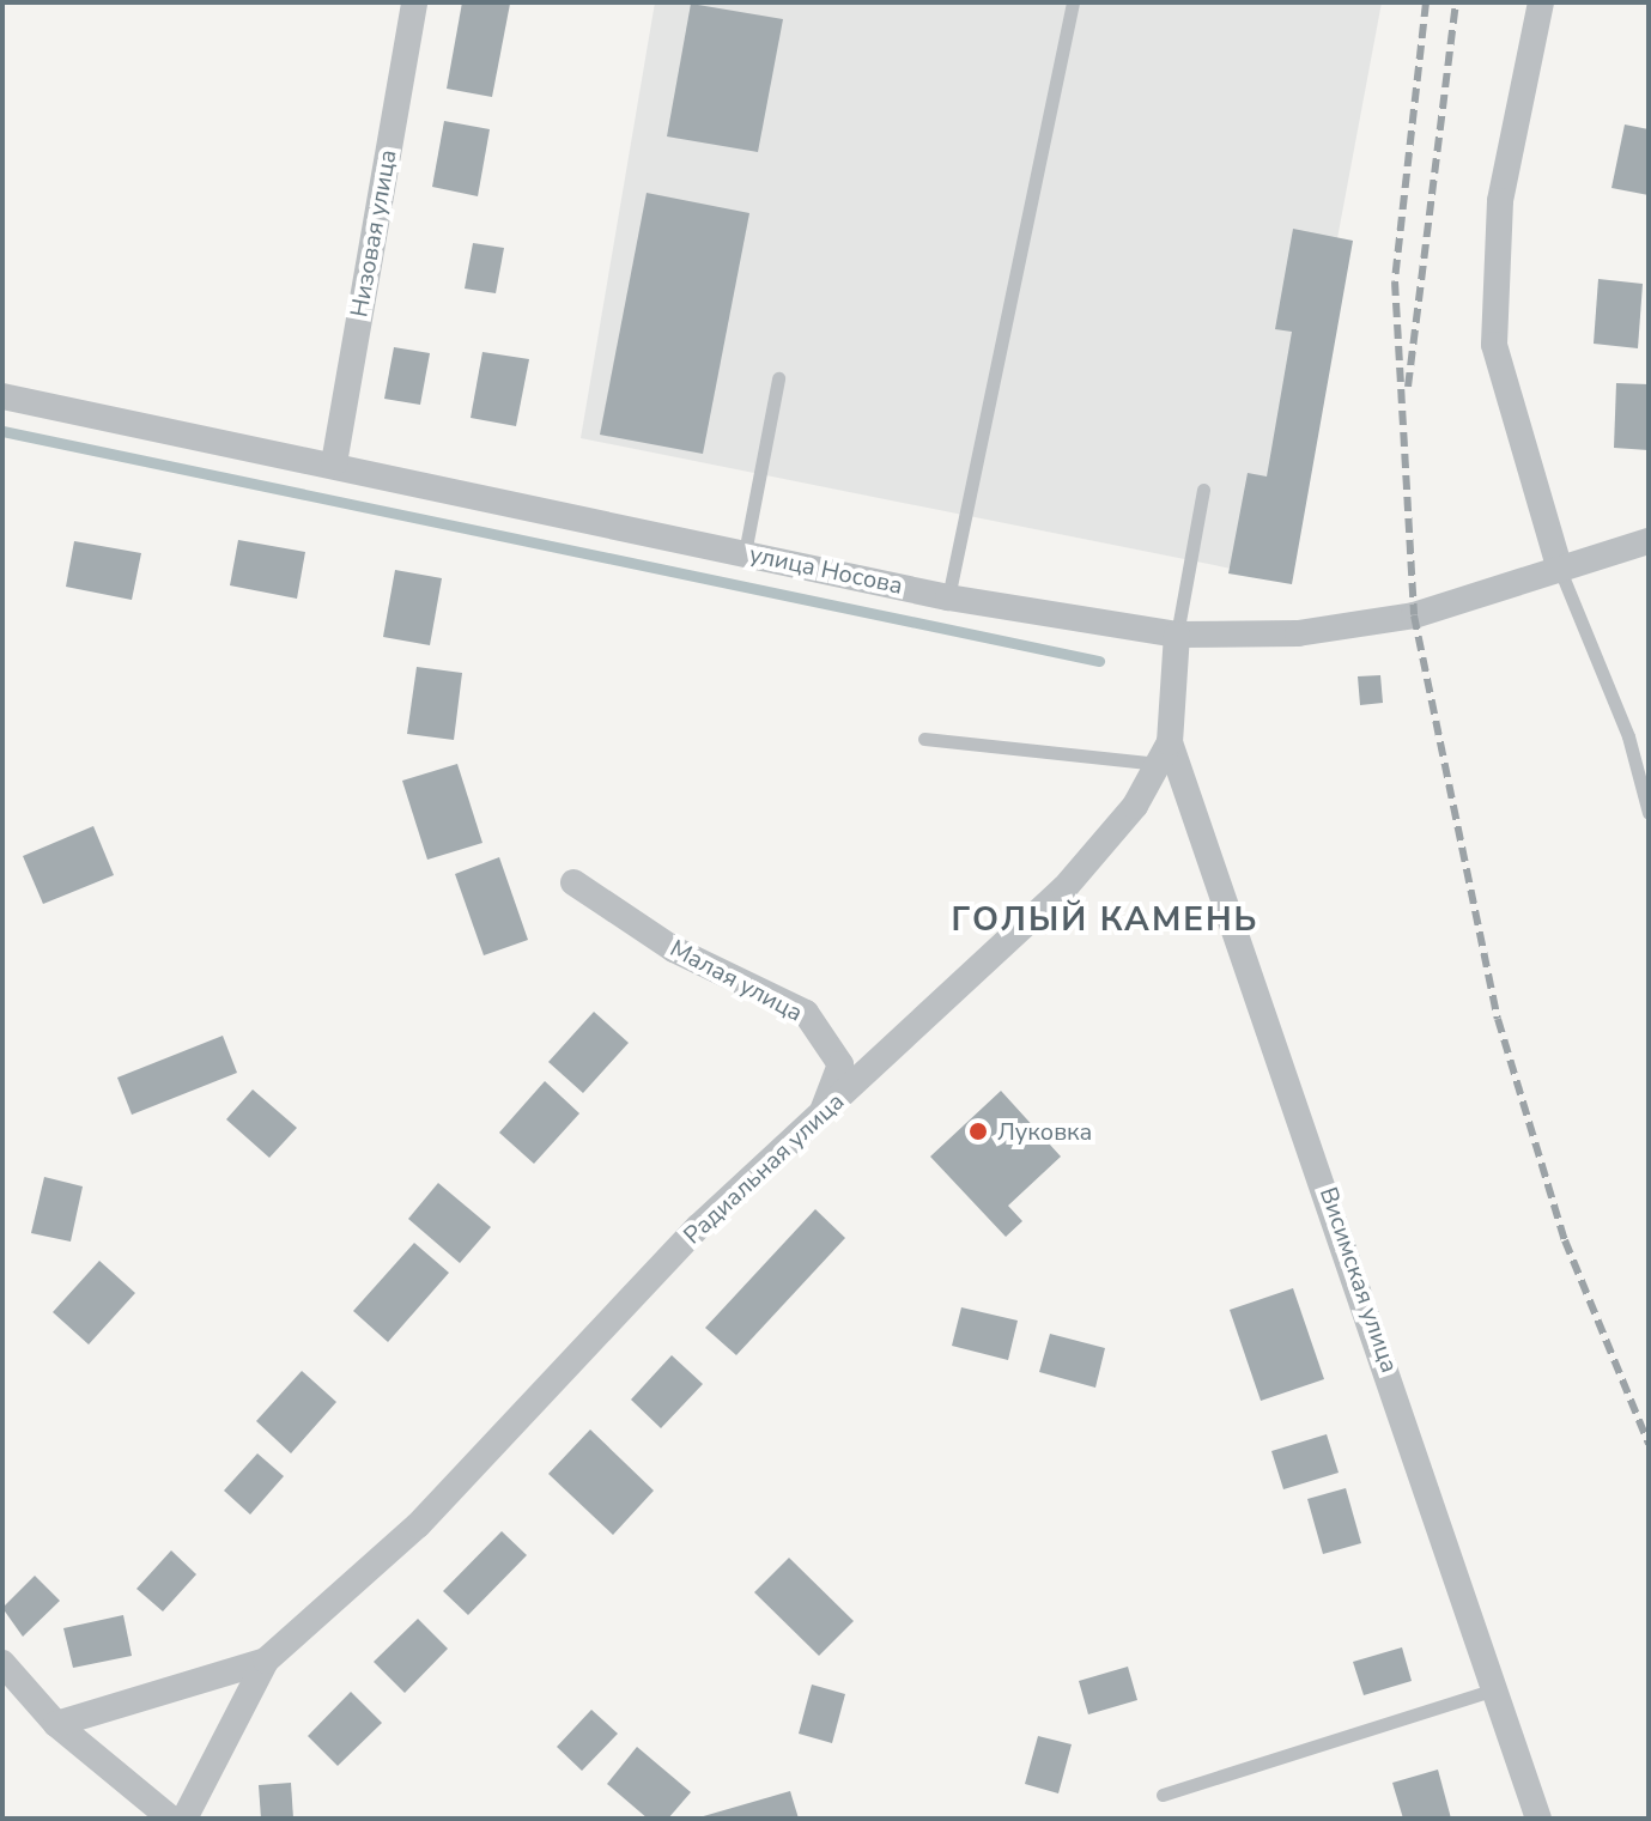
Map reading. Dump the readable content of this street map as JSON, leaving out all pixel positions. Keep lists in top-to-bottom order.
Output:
{
  "streets": {
    "street": [
      "Низовая улица",
      "улица Носова",
      "Малая улица",
      "Радиальная улица",
      "Висимская улица"
    ]
  },
  "crossings": [
    ["Низовая улица", "улица Носова"],
    ["Малая улица", "Радиальная улица"],
    ["Радиальная улица", "Висимская улица"]
  ],
  "districts": ["ГОЛЫЙ КАМЕНЬ"],
  "places": ["Луковка"]
}
